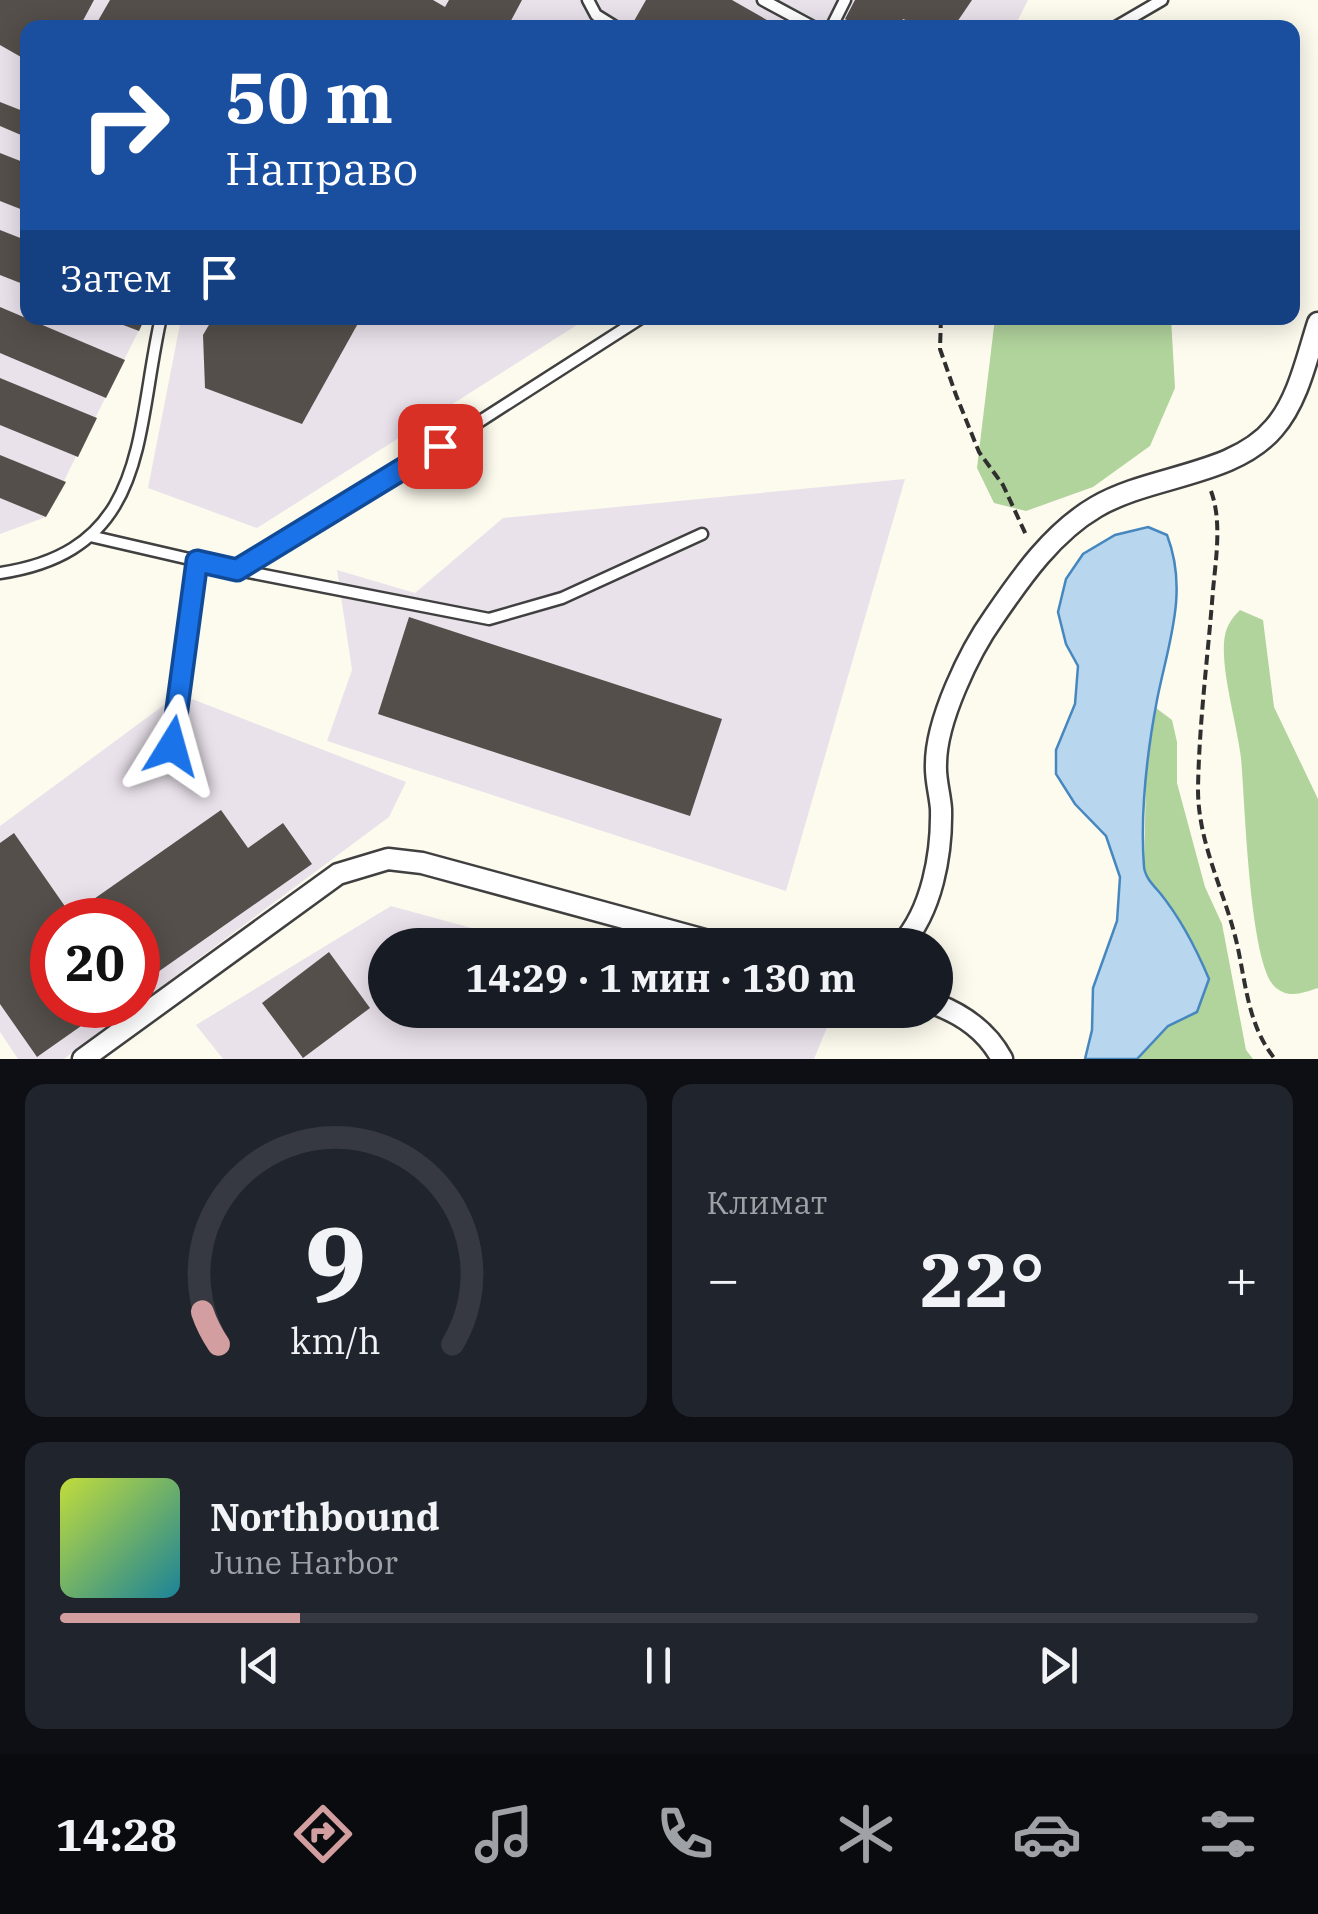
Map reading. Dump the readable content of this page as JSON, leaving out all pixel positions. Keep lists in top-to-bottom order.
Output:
{
  "page": {
    "turn": ["50 m", "Направо"],
    "then": "Затем",
    "limit": "20",
    "trip": "14:29 · 1 мин · 130 m",
    "tile": "Климат",
    "heat": ["−", "22°", "+"],
    "song": ["Northbound", "June Harbor"],
    "tabs": "14:28",
    "gauge": ["9", "km/h"]
  }
}
